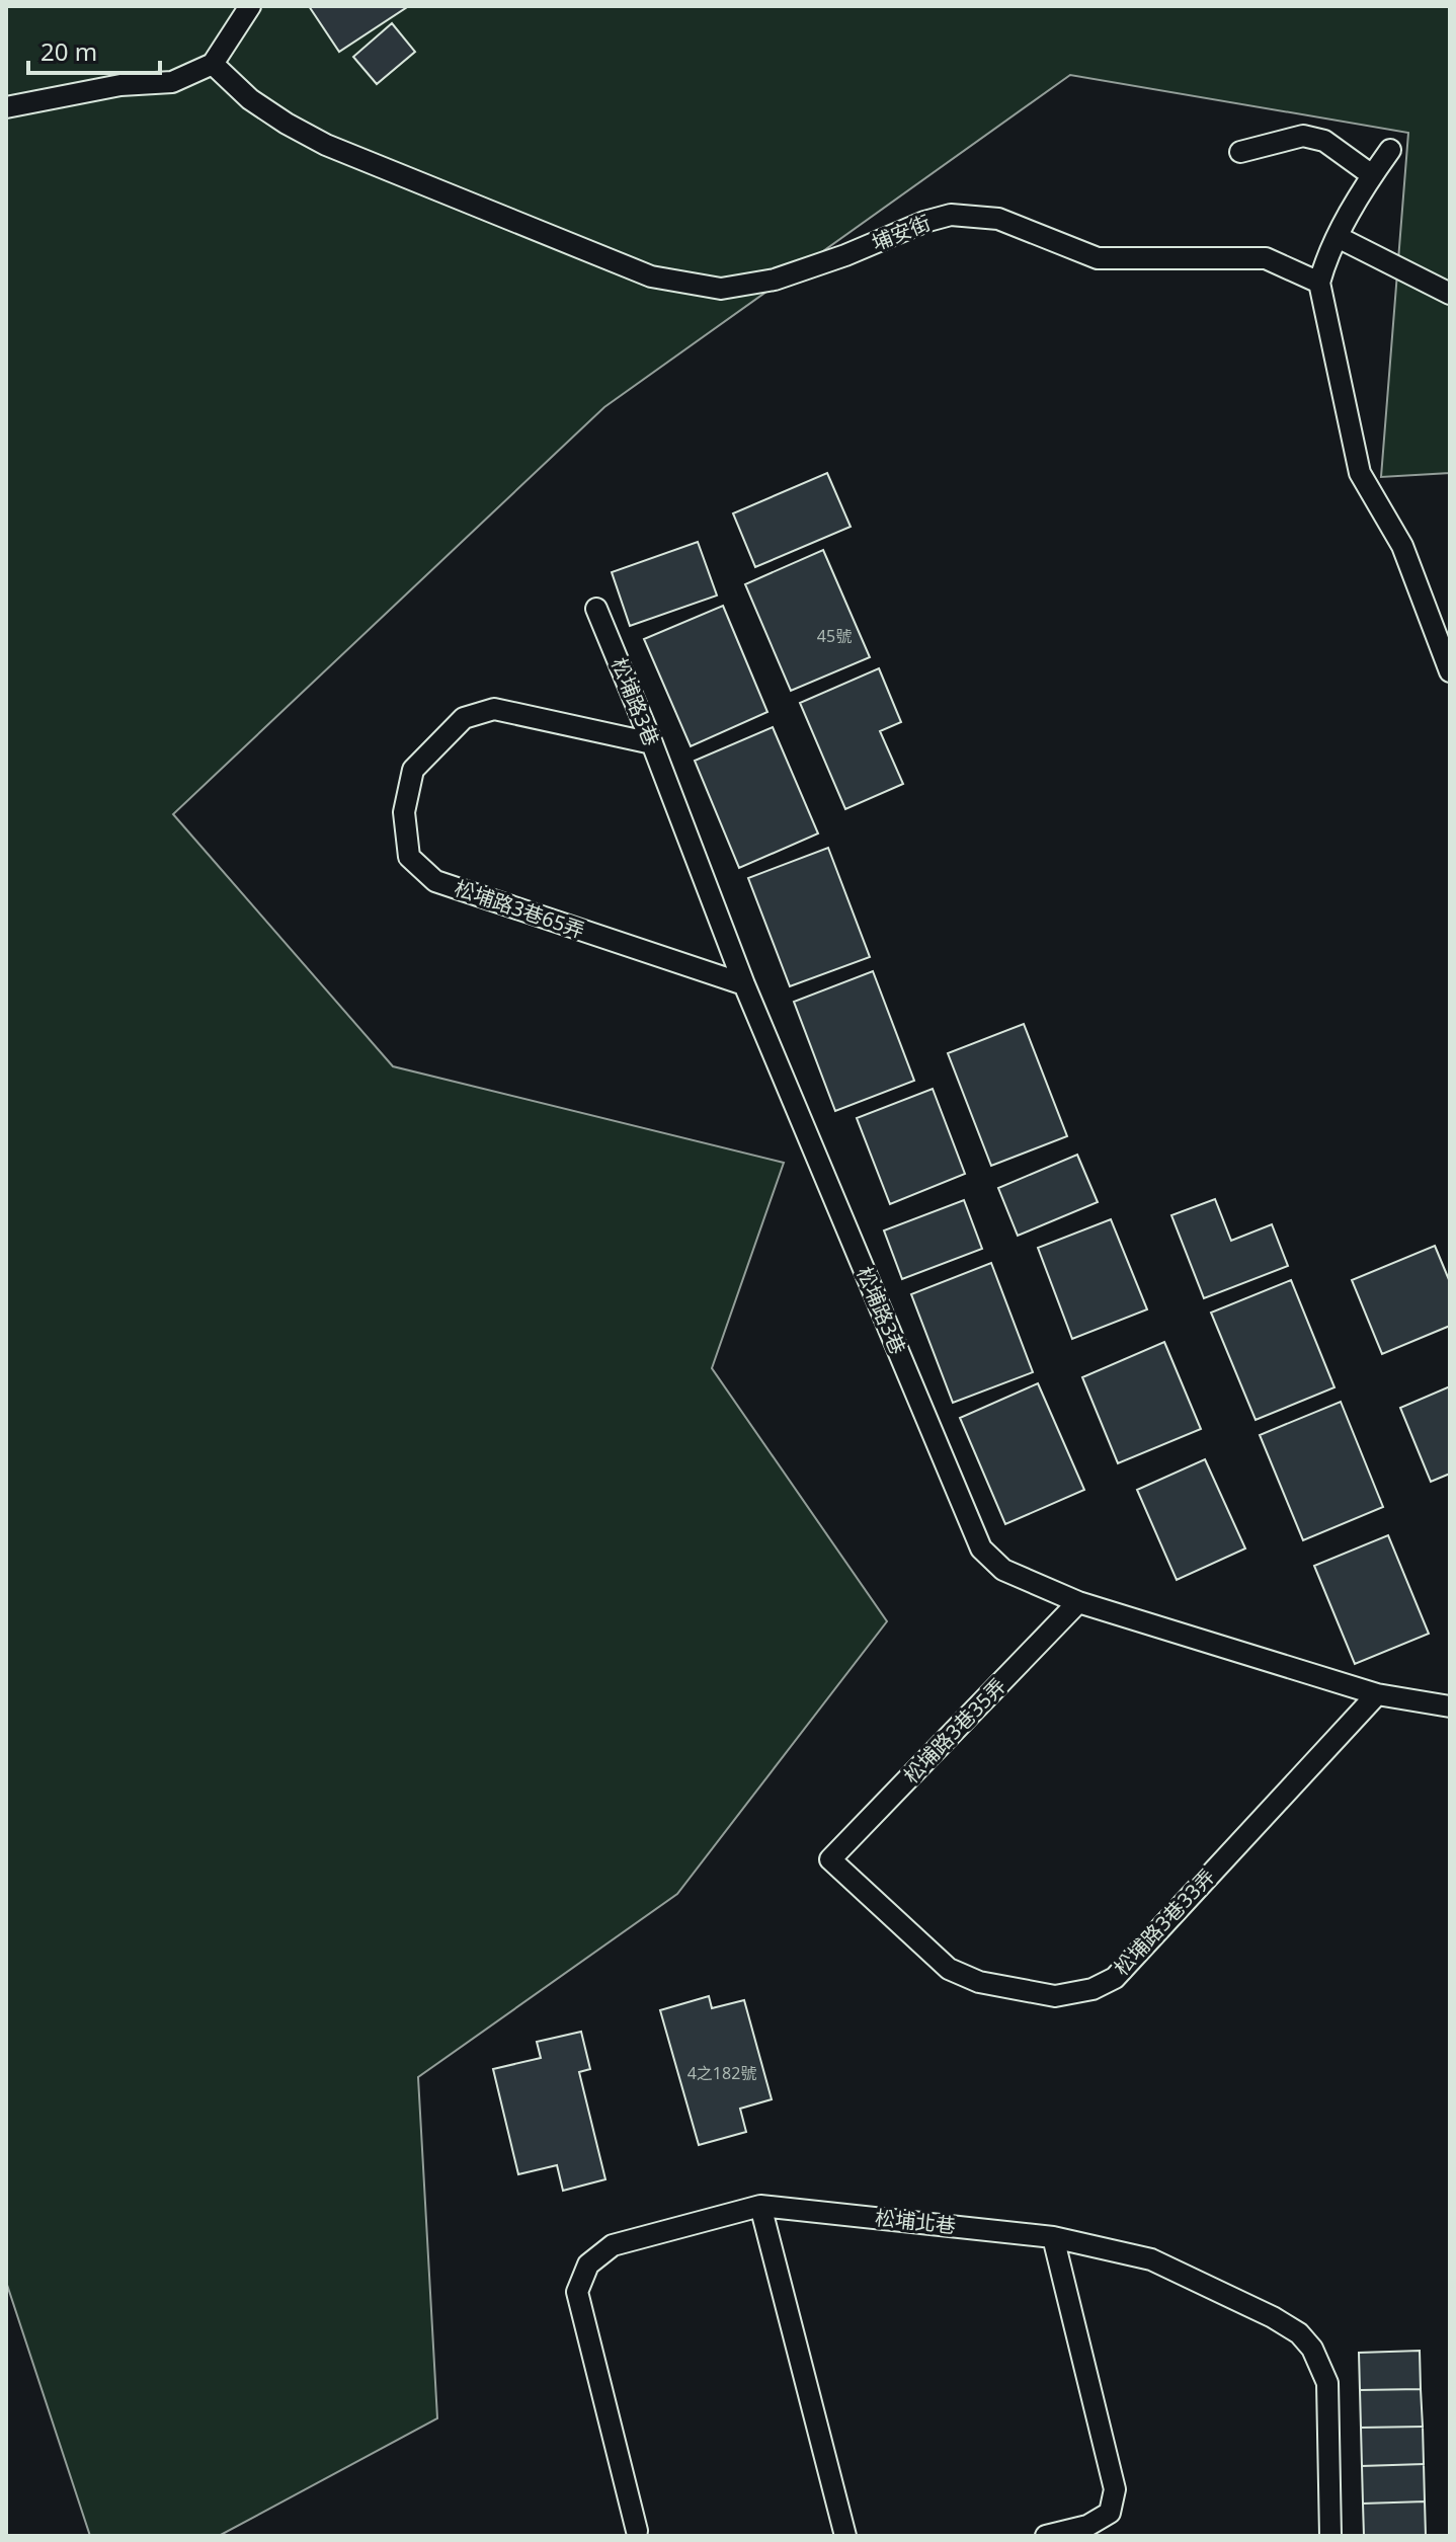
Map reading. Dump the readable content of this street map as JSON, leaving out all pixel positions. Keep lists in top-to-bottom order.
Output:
{
  "streets": {
    "lane": [
      "埔安街",
      "松埔路3巷",
      "松埔路3巷65弄",
      "松埔路3巷35弄",
      "松埔路3巷33弄",
      "松埔北巷"
    ]
  },
  "crossings": [
    ["松埔路3巷", "松埔路3巷65弄"],
    ["松埔路3巷", "松埔路3巷35弄"],
    ["松埔路3巷", "松埔路3巷33弄"],
    ["松埔路3巷35弄", "松埔路3巷33弄"]
  ],
  "house_numbers": ["45號", "4之182號"],
  "scale_bar": "20 m"
}
